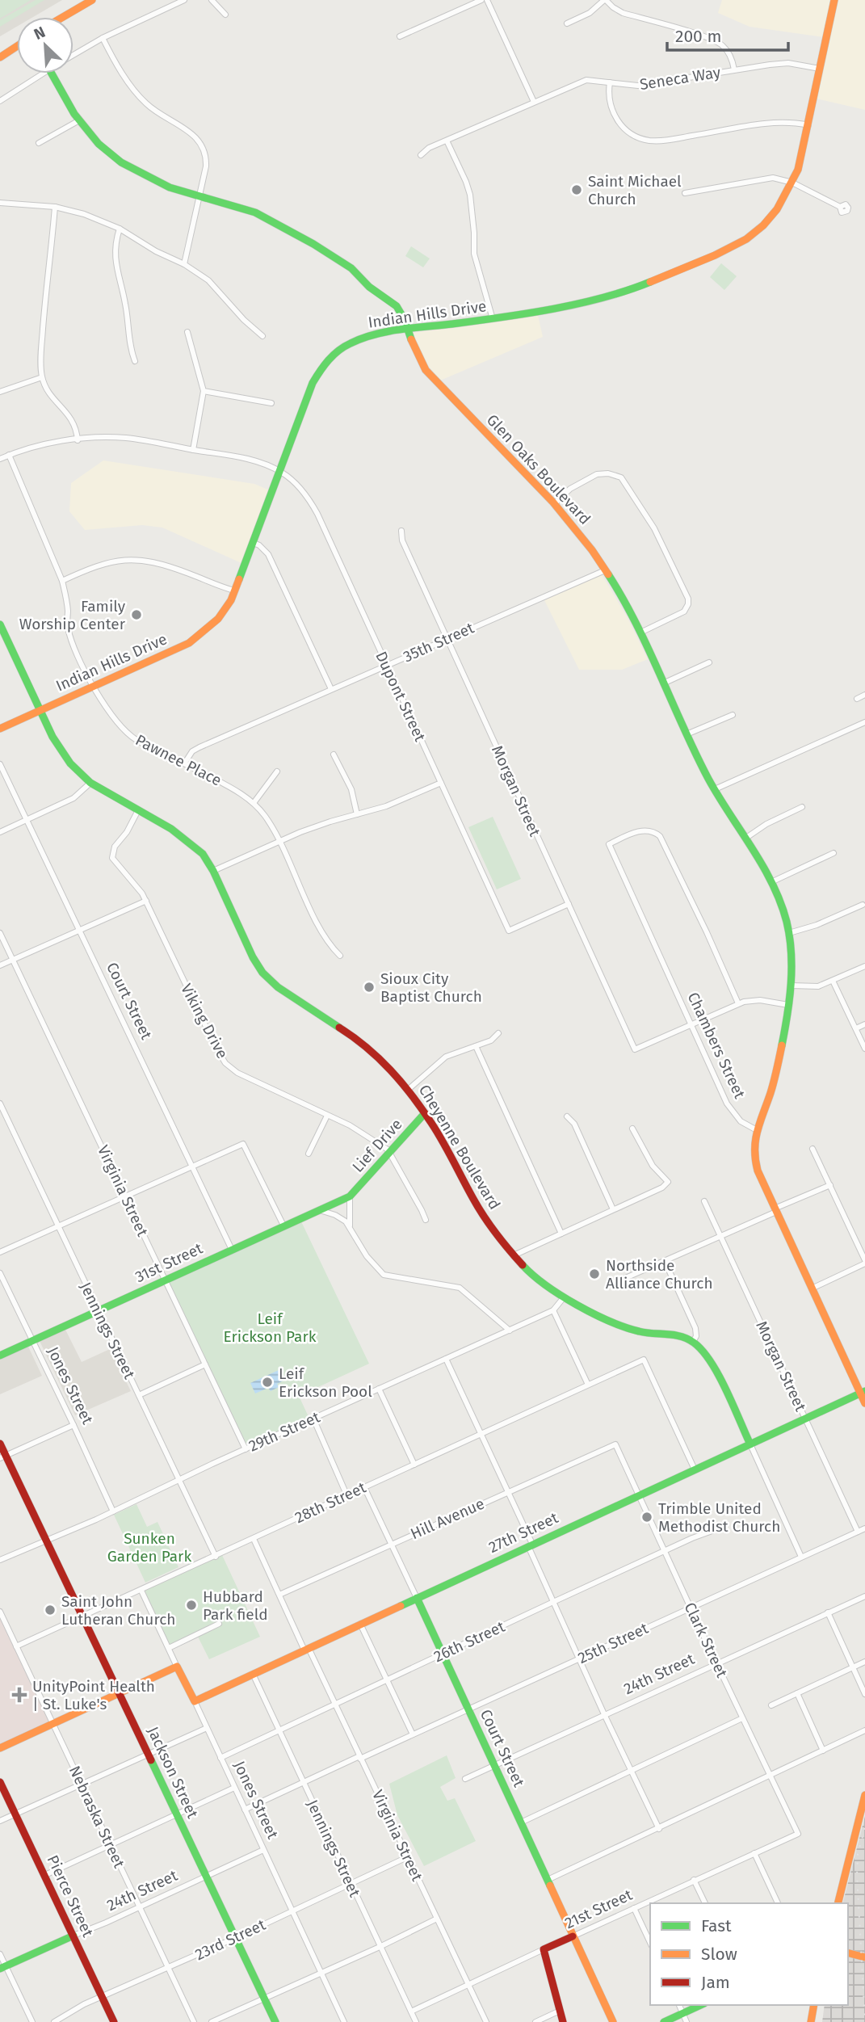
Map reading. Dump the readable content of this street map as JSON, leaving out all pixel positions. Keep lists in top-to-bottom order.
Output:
{
  "streets": {
    "main road": [
      "Indian Hills Drive",
      "Glen Oaks Boulevard",
      "Court Street",
      "Lief Drive",
      "Cheyenne Boulevard",
      "31st Street",
      "Jones Street",
      "27th Street",
      "24th Street",
      "Jackson Street",
      "Pierce Street",
      "21st Street"
    ],
    "street": [
      "Seneca Way",
      "35th Street",
      "Dupont Street",
      "Pawnee Place",
      "Morgan Street",
      "Viking Drive",
      "Chambers Street",
      "Virginia Street",
      "Jennings Street",
      "29th Street",
      "28th Street",
      "Hill Avenue",
      "Clark Street",
      "26th Street",
      "25th Street",
      "Nebraska Street",
      "23rd Street"
    ]
  },
  "crossings": [
    ["Seneca Way", "Indian Hills Drive"],
    ["Indian Hills Drive", "Glen Oaks Boulevard"],
    ["Indian Hills Drive", "Dupont Street"],
    ["Indian Hills Drive", "Pawnee Place"],
    ["Indian Hills Drive", "Cheyenne Boulevard"],
    ["Glen Oaks Boulevard", "35th Street"],
    ["Glen Oaks Boulevard", "Chambers Street"],
    ["35th Street", "Dupont Street"],
    ["35th Street", "Pawnee Place"],
    ["35th Street", "Morgan Street"],
    ["Dupont Street", "Morgan Street"],
    ["Morgan Street", "Chambers Street"],
    ["Morgan Street", "27th Street"],
    ["Morgan Street", "25th Street"],
    ["Court Street", "31st Street"],
    ["Court Street", "28th Street"],
    ["Court Street", "Hill Avenue"],
    ["Court Street", "27th Street"],
    ["Court Street", "26th Street"],
    ["Court Street", "25th Street"],
    ["Court Street", "24th Street"],
    ["Court Street", "21st Street"],
    ["Viking Drive", "Lief Drive"],
    ["Viking Drive", "Cheyenne Boulevard"],
    ["Lief Drive", "Cheyenne Boulevard"],
    ["Lief Drive", "31st Street"],
    ["Cheyenne Boulevard", "29th Street"],
    ["Virginia Street", "31st Street"],
    ["Virginia Street", "29th Street"],
    ["Virginia Street", "28th Street"],
    ["Virginia Street", "Hill Avenue"],
    ["Virginia Street", "27th Street"],
    ["Virginia Street", "26th Street"],
    ["Virginia Street", "25th Street"],
    ["Virginia Street", "21st Street"],
    ["Virginia Street", "23rd Street"],
    ["31st Street", "Jennings Street"],
    ["31st Street", "Jones Street"],
    ["Jennings Street", "29th Street"],
    ["Jennings Street", "28th Street"],
    ["Jennings Street", "27th Street"],
    ["Jennings Street", "26th Street"],
    ["Jennings Street", "25th Street"],
    ["Jennings Street", "21st Street"],
    ["Jennings Street", "23rd Street"],
    ["Jones Street", "29th Street"],
    ["Jones Street", "28th Street"],
    ["Jones Street", "27th Street"],
    ["Jones Street", "26th Street"],
    ["Jones Street", "25th Street"],
    ["Jones Street", "24th Street"],
    ["Jones Street", "23rd Street"],
    ["29th Street", "Jackson Street"],
    ["28th Street", "27th Street"],
    ["28th Street", "Jackson Street"],
    ["28th Street", "Nebraska Street"],
    ["Hill Avenue", "Clark Street"],
    ["27th Street", "Clark Street"],
    ["Clark Street", "26th Street"],
    ["Clark Street", "25th Street"],
    ["Clark Street", "24th Street"],
    ["Clark Street", "21st Street"],
    ["24th Street", "Jackson Street"],
    ["24th Street", "Nebraska Street"],
    ["24th Street", "Pierce Street"],
    ["Jackson Street", "23rd Street"],
    ["Nebraska Street", "23rd Street"],
    ["Pierce Street", "23rd Street"]
  ],
  "parks": ["Leif Erickson Park", "Sunken Garden Park"],
  "places": {
    "other": [
      "Saint Michael Church",
      "Family Worship Center",
      "Sioux City Baptist Church",
      "Northside Alliance Church",
      "Leif Erickson Pool",
      "Trimble United Methodist Church",
      "Hubbard Park field",
      "Saint John Lutheran Church"
    ],
    "health": ["UnityPoint Health | St. Luke's"]
  },
  "legend": ["Fast", "Slow", "Jam"],
  "scale_bar": "200 m",
  "north": "top left"
}
